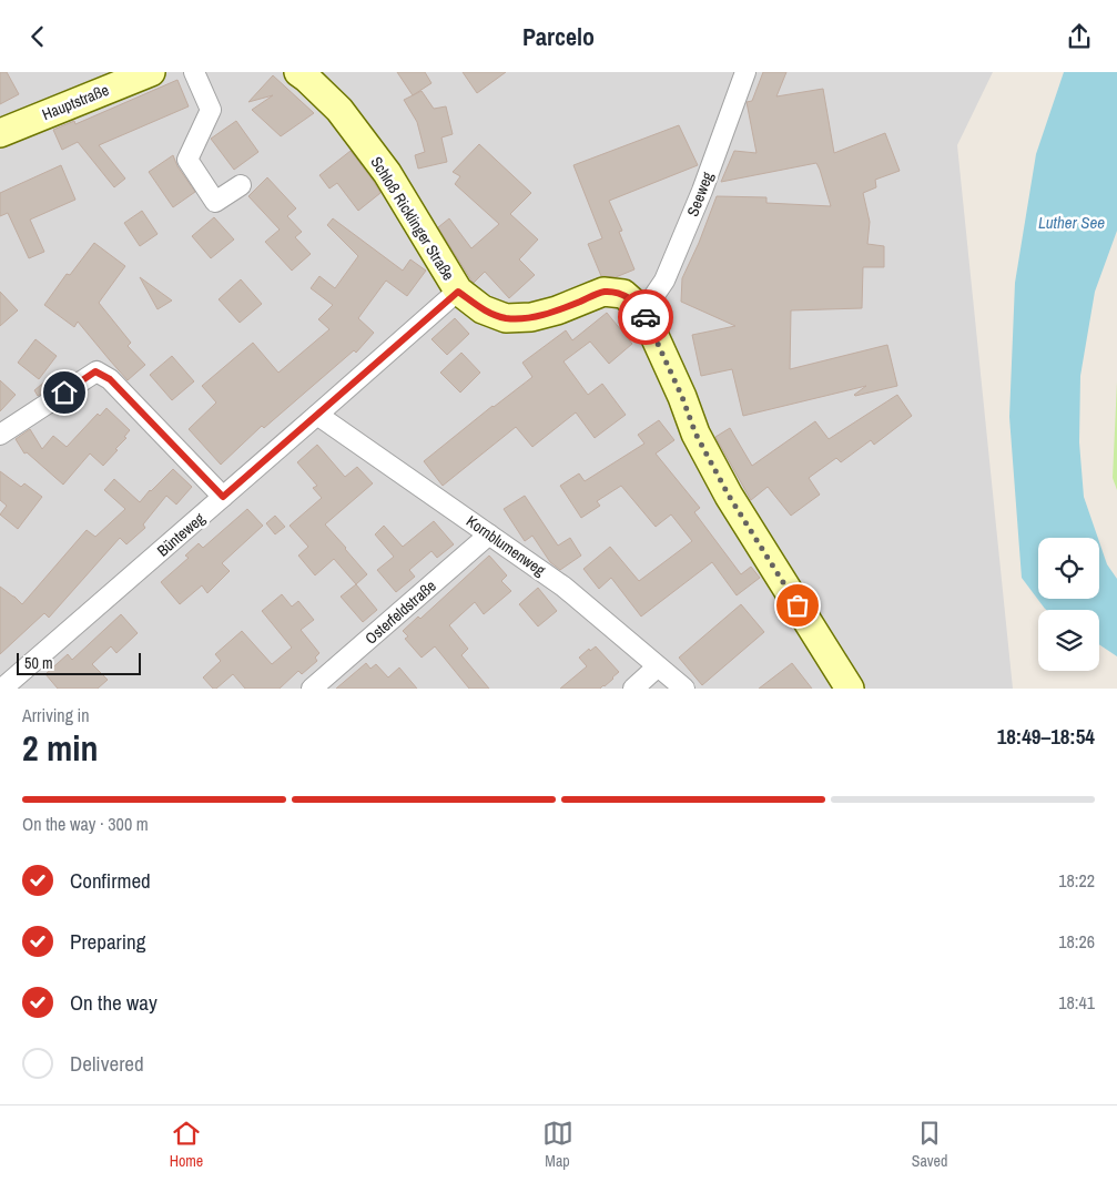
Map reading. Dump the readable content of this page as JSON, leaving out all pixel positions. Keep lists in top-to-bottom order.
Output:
{
  "streets": {
    "street": [
      "Hauptstraße",
      "Seeweg",
      "Schloß Ricklinger Straße",
      "Bünteweg",
      "Kornblumenweg",
      "Osterfeldstraße"
    ]
  },
  "crossings": [
    ["Seeweg", "Schloß Ricklinger Straße"],
    ["Schloß Ricklinger Straße", "Bünteweg"],
    ["Bünteweg", "Kornblumenweg"],
    ["Kornblumenweg", "Osterfeldstraße"]
  ],
  "water": ["Luther See"],
  "scale_bar": "50 m",
  "page": {
    "header": "Parcelo",
    "scale": "50 m",
    "heading": ["2 min", "Arriving in", "18:49–18:54"],
    "bar": "On the way · 300 m",
    "list": [
      ["Confirmed", "18:22"],
      ["Preparing", "18:26"],
      ["On the way", "18:41"],
      "Delivered"
    ],
    "tabs": ["Home", "Map", "Saved"]
  }
}
